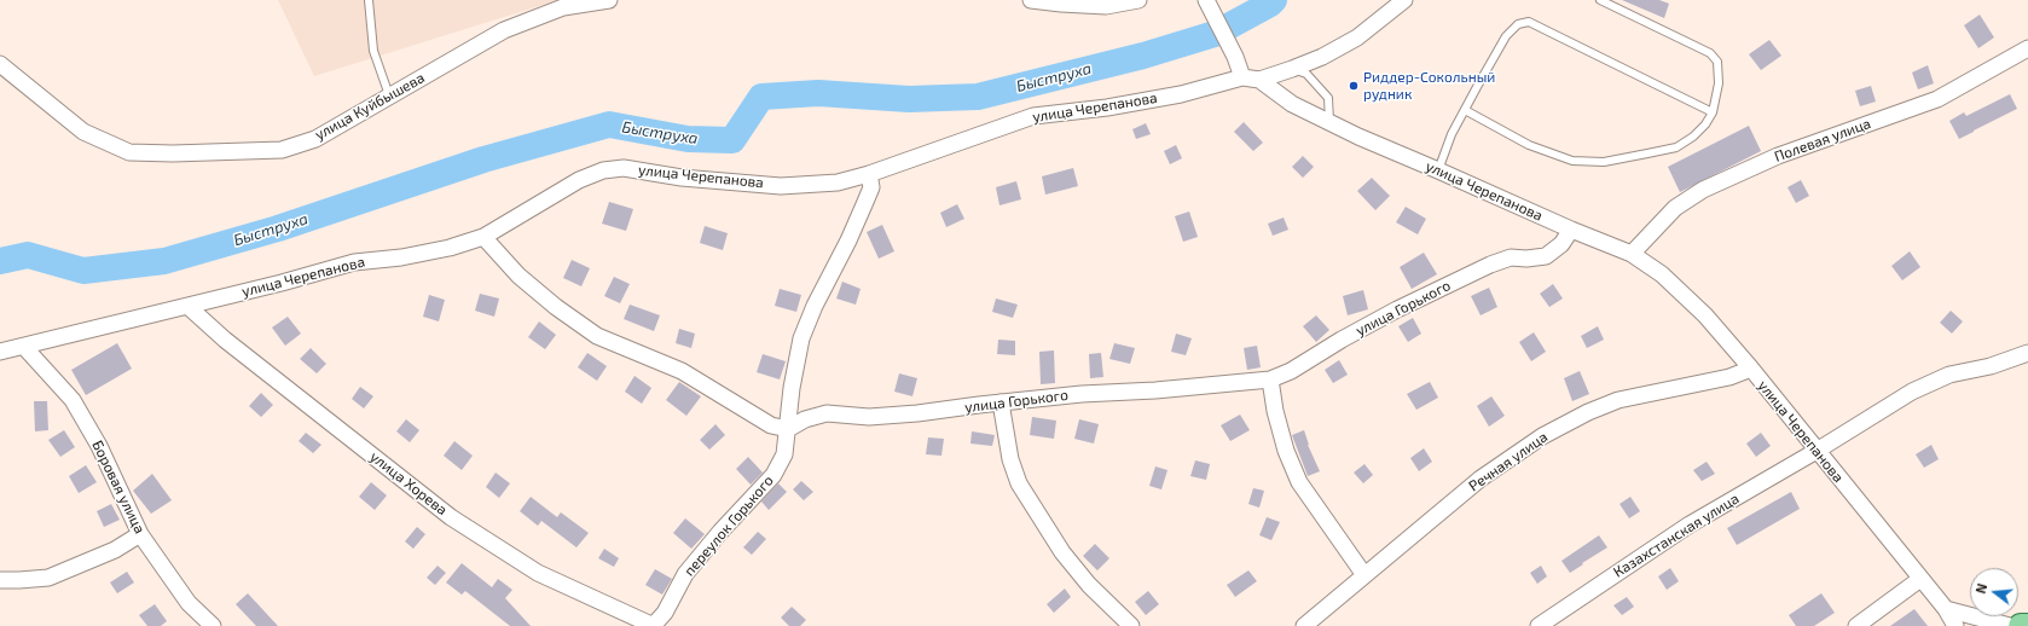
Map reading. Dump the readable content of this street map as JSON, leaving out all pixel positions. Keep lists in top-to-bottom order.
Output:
{
  "streets": {
    "street": [
      "улица Куйбышева",
      "улица Черепанова",
      "Полевая улица",
      "улица Горького",
      "Речная улица",
      "улица Хорева",
      "Боровая улица",
      "переулок Горького",
      "Казахстанская улица"
    ]
  },
  "crossings": [
    ["улица Черепанова", "Полевая улица"],
    ["улица Черепанова", "улица Горького"],
    ["улица Черепанова", "Речная улица"],
    ["улица Черепанова", "улица Хорева"],
    ["улица Черепанова", "Боровая улица"],
    ["улица Черепанова", "переулок Горького"],
    ["улица Черепанова", "Казахстанская улица"],
    ["улица Горького", "переулок Горького"],
    ["улица Хорева", "переулок Горького"]
  ],
  "water": ["Быструха"],
  "places": ["Риддер-Сокольный рудник"],
  "north": "left"
}
